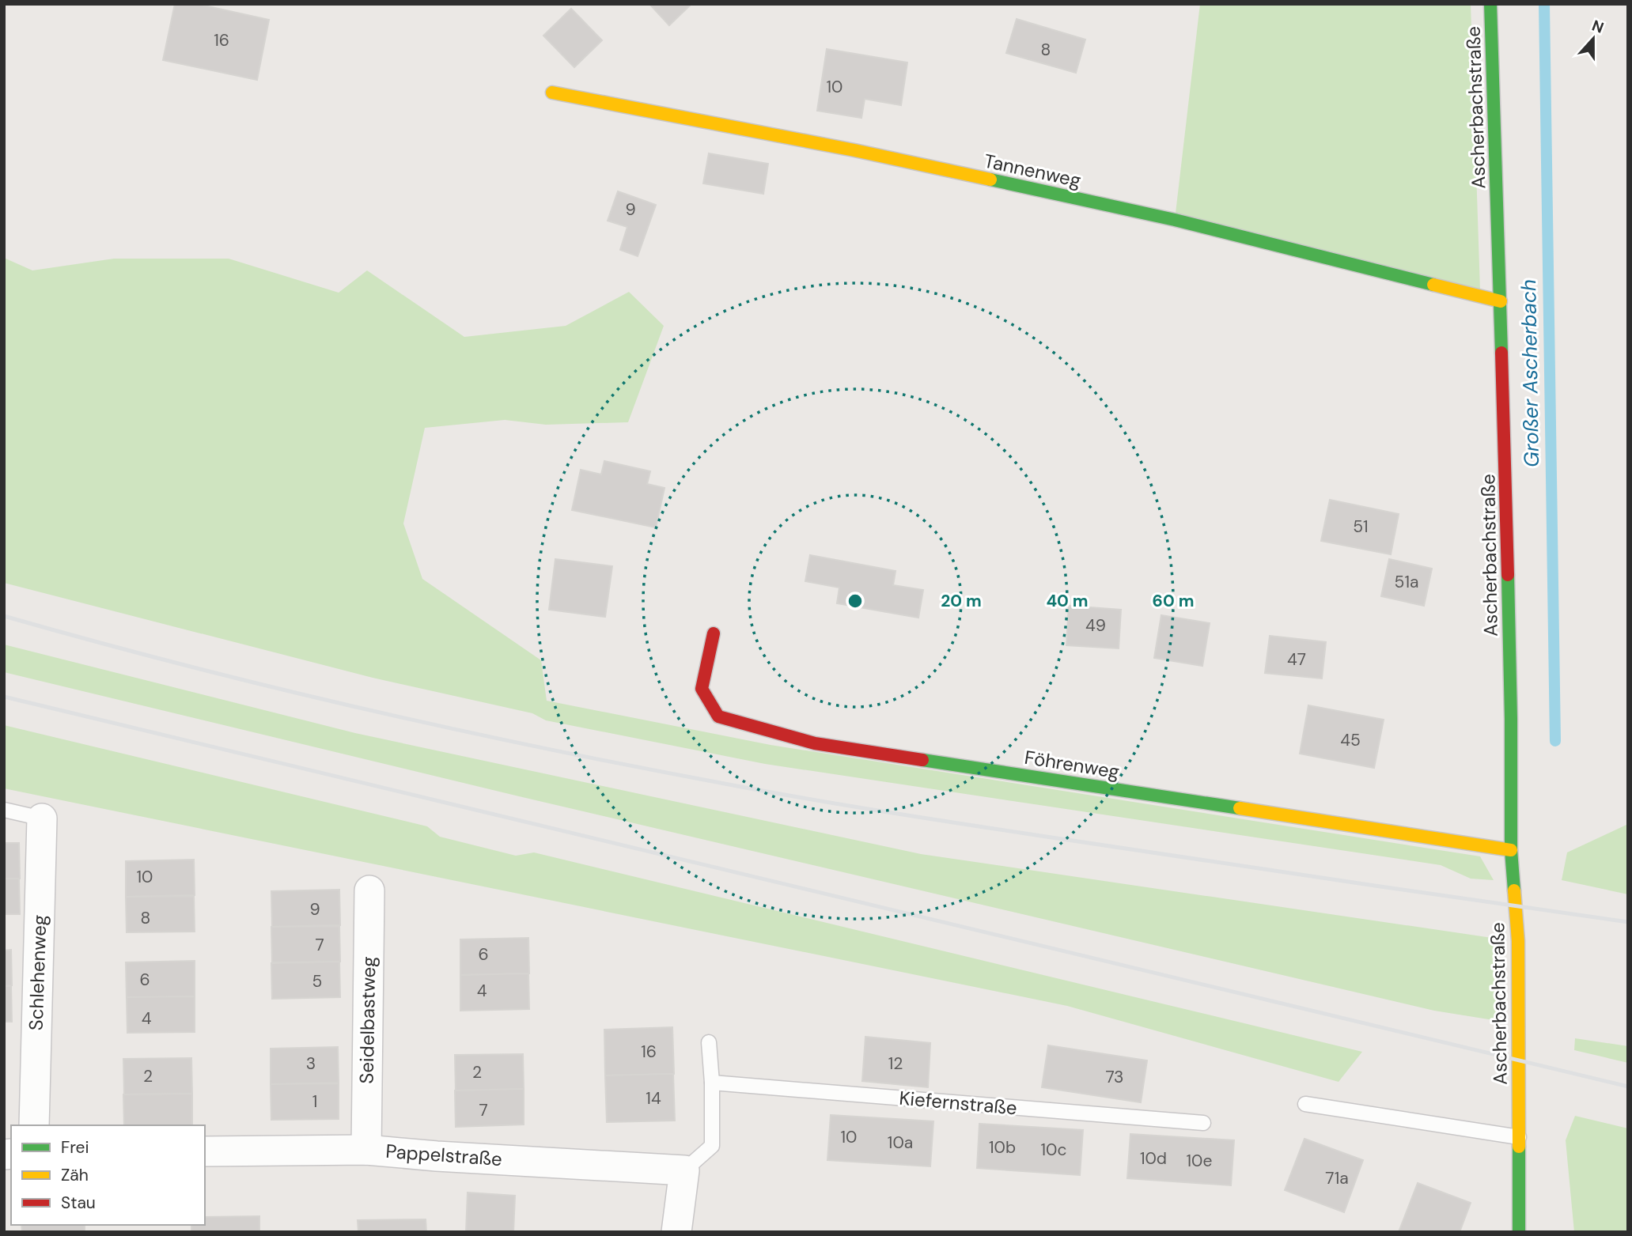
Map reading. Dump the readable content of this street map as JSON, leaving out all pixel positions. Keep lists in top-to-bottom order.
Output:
{
  "streets": {
    "street": [
      "Ascherbachstraße",
      "Tannenweg",
      "Föhrenweg",
      "Schlehenweg",
      "Seidelbastweg",
      "Pappelstraße"
    ],
    "lane": ["Kiefernstraße"]
  },
  "crossings": [
    ["Ascherbachstraße", "Tannenweg"],
    ["Ascherbachstraße", "Föhrenweg"],
    ["Seidelbastweg", "Pappelstraße"]
  ],
  "water": ["Großer Ascherbach"],
  "house_numbers": [
    "16",
    "8",
    "10",
    "9",
    "51",
    "51a",
    "49",
    "47",
    "45",
    "10",
    "9",
    "8",
    "7",
    "6",
    "6",
    "5",
    "4",
    "4",
    "16",
    "3",
    "12",
    "2",
    "2",
    "73",
    "14",
    "1",
    "7",
    "10",
    "10a",
    "10b",
    "10c",
    "10d",
    "10e",
    "71a"
  ],
  "legend": ["Frei", "Zäh", "Stau"],
  "north": "top",
  "rings": ["20 m", "40 m", "60 m"]
}
